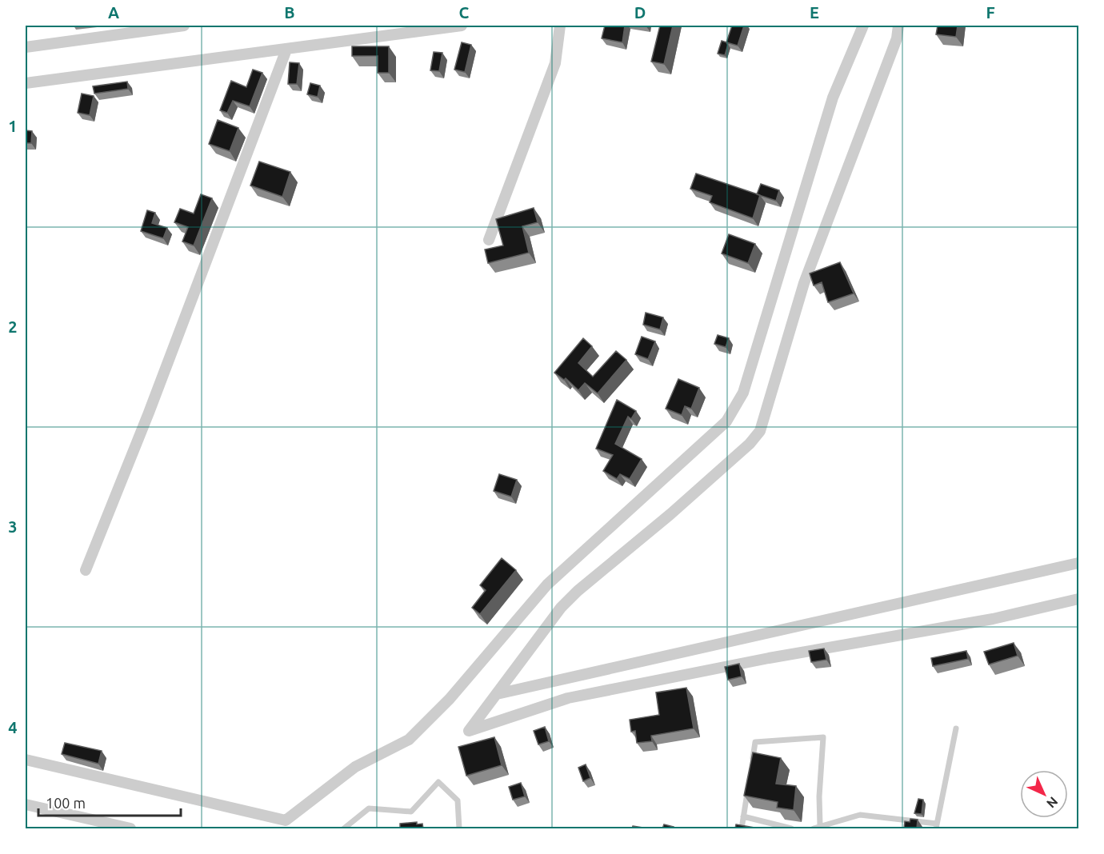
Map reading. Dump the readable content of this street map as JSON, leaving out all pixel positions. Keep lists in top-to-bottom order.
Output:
{
  "scale_bar": "100 m",
  "north": "bottom right",
  "grid": {
    "columns": [
      "A",
      "B",
      "C",
      "D",
      "E",
      "F"
    ],
    "rows": [
      "1",
      "2",
      "3",
      "4"
    ]
  }
}
